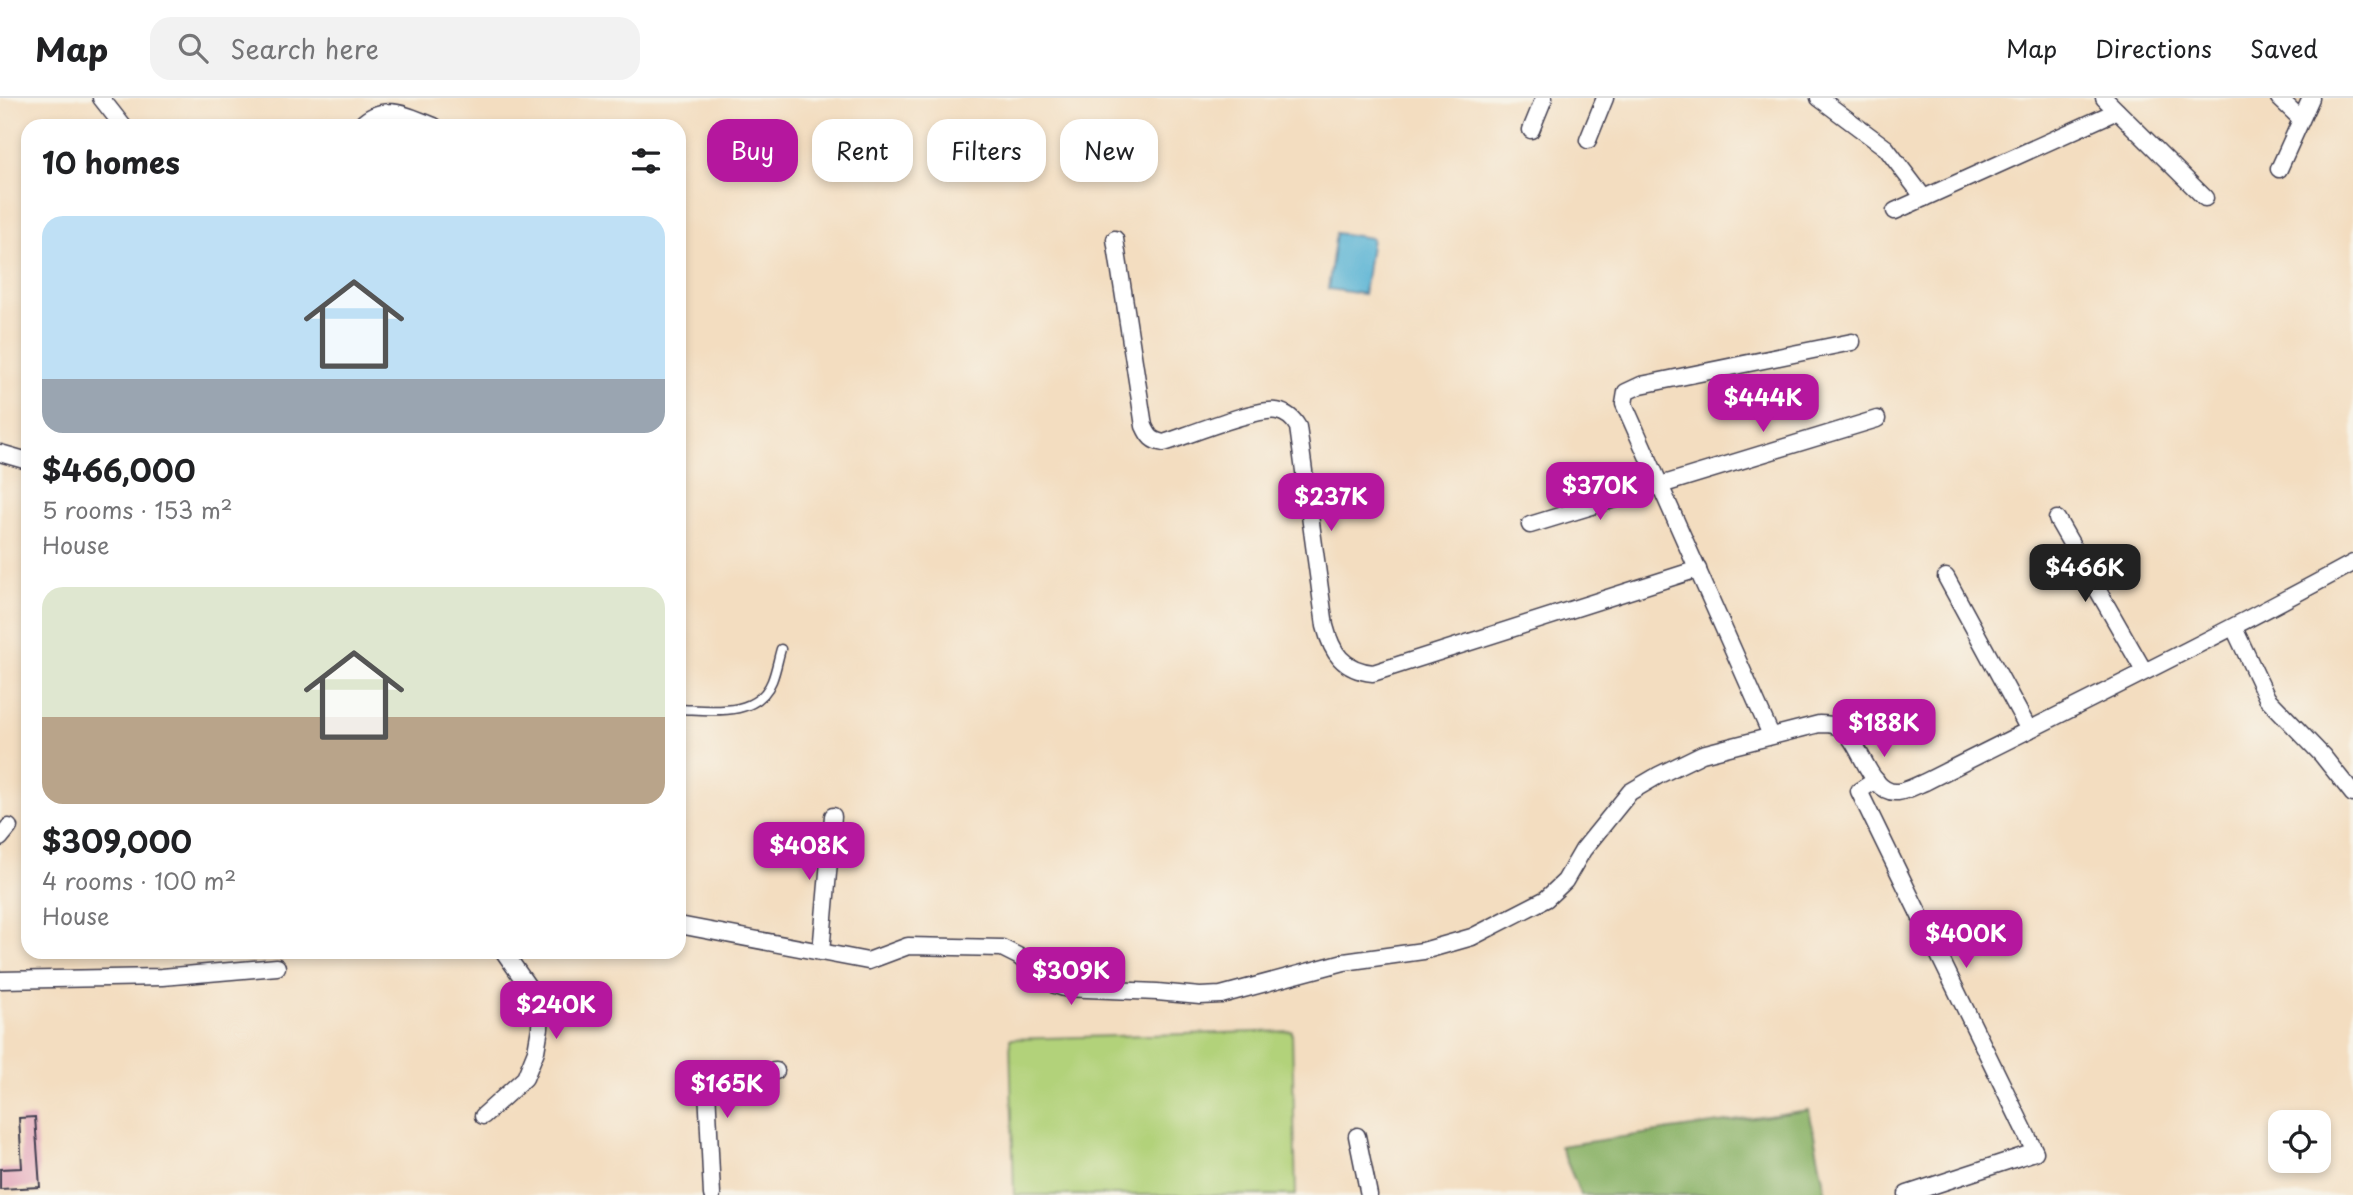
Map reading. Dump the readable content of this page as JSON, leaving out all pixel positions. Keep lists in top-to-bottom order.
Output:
{
  "page": {
    "header": "Map",
    "search": "Search here",
    "nav": ["Map", "Directions", "Saved"],
    "chip": [
      "Buy",
      "Rent",
      "Filters",
      "New"
    ],
    "heading": "10 homes",
    "list": [
      {
        "name": "$466,000",
        "note": "5 rooms · 153 m² · House"
      },
      {
        "name": "$309,000",
        "note": "4 rooms · 100 m² · House"
      }
    ],
    "price": [
      "$444K",
      "$370K",
      "$237K",
      "$466K",
      "$188K",
      "$408K",
      "$400K",
      "$309K",
      "$240K",
      "$165K"
    ]
  }
}
